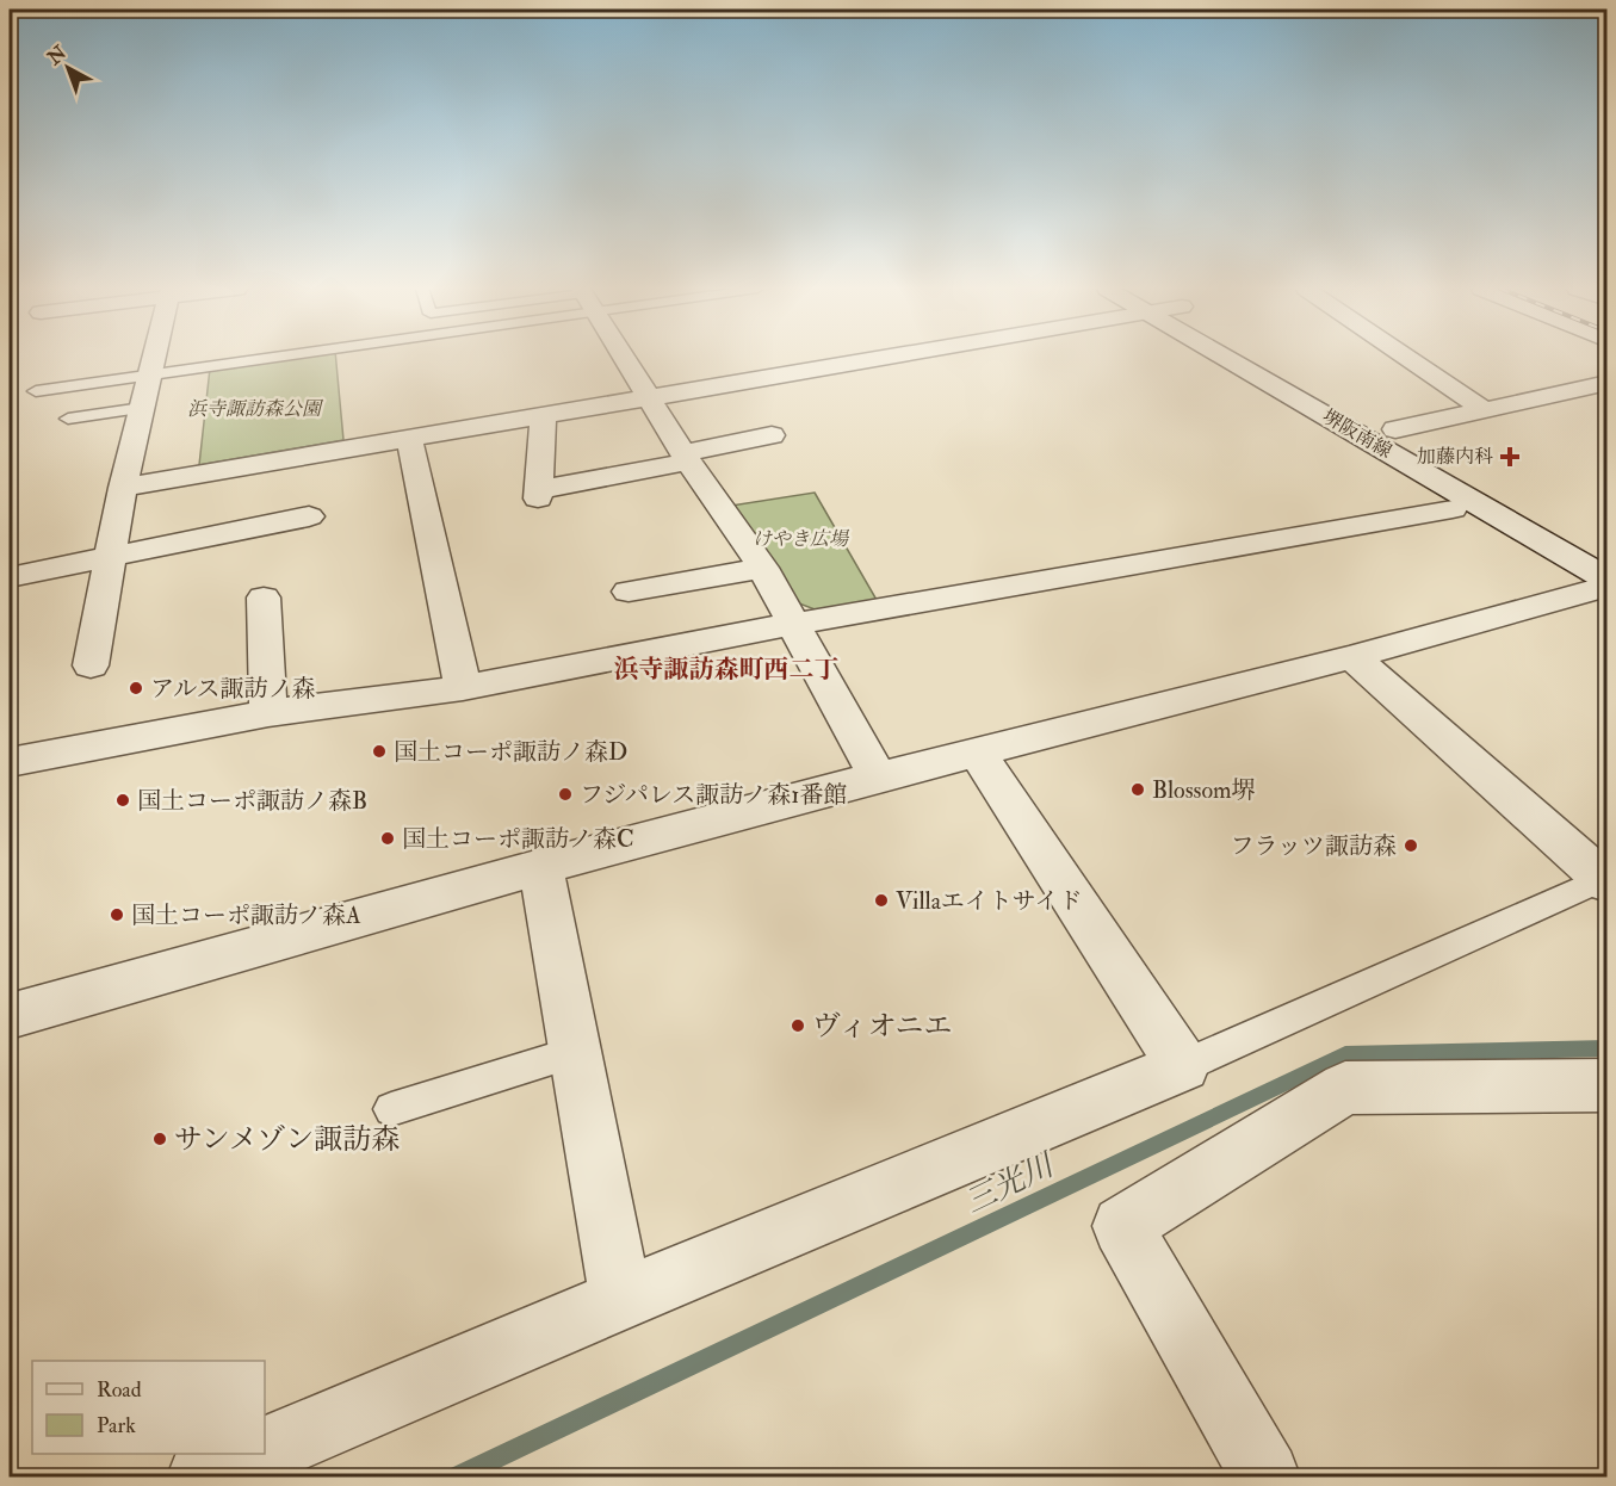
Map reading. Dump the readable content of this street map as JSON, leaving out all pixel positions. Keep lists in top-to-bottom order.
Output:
{
  "streets": {
    "street": ["堺阪南線"]
  },
  "districts": ["浜寺諏訪森町西二丁"],
  "water": ["三光川"],
  "parks": ["浜寺諏訪森公園", "けやき広場"],
  "places": {
    "health": ["加藤内科"],
    "other": [
      "アルス諏訪ノ森",
      "国土コーポ諏訪ノ森D",
      "Blossom堺",
      "フジパレス諏訪ノ森1番館",
      "国土コーポ諏訪ノ森B",
      "国土コーポ諏訪ノ森C",
      "フラッツ諏訪森",
      "Villaエイトサイド",
      "国土コーポ諏訪ノ森A",
      "ヴィオニエ",
      "サンメゾン諏訪森"
    ]
  },
  "legend": ["Road", "Park"],
  "north": "top left"
}
